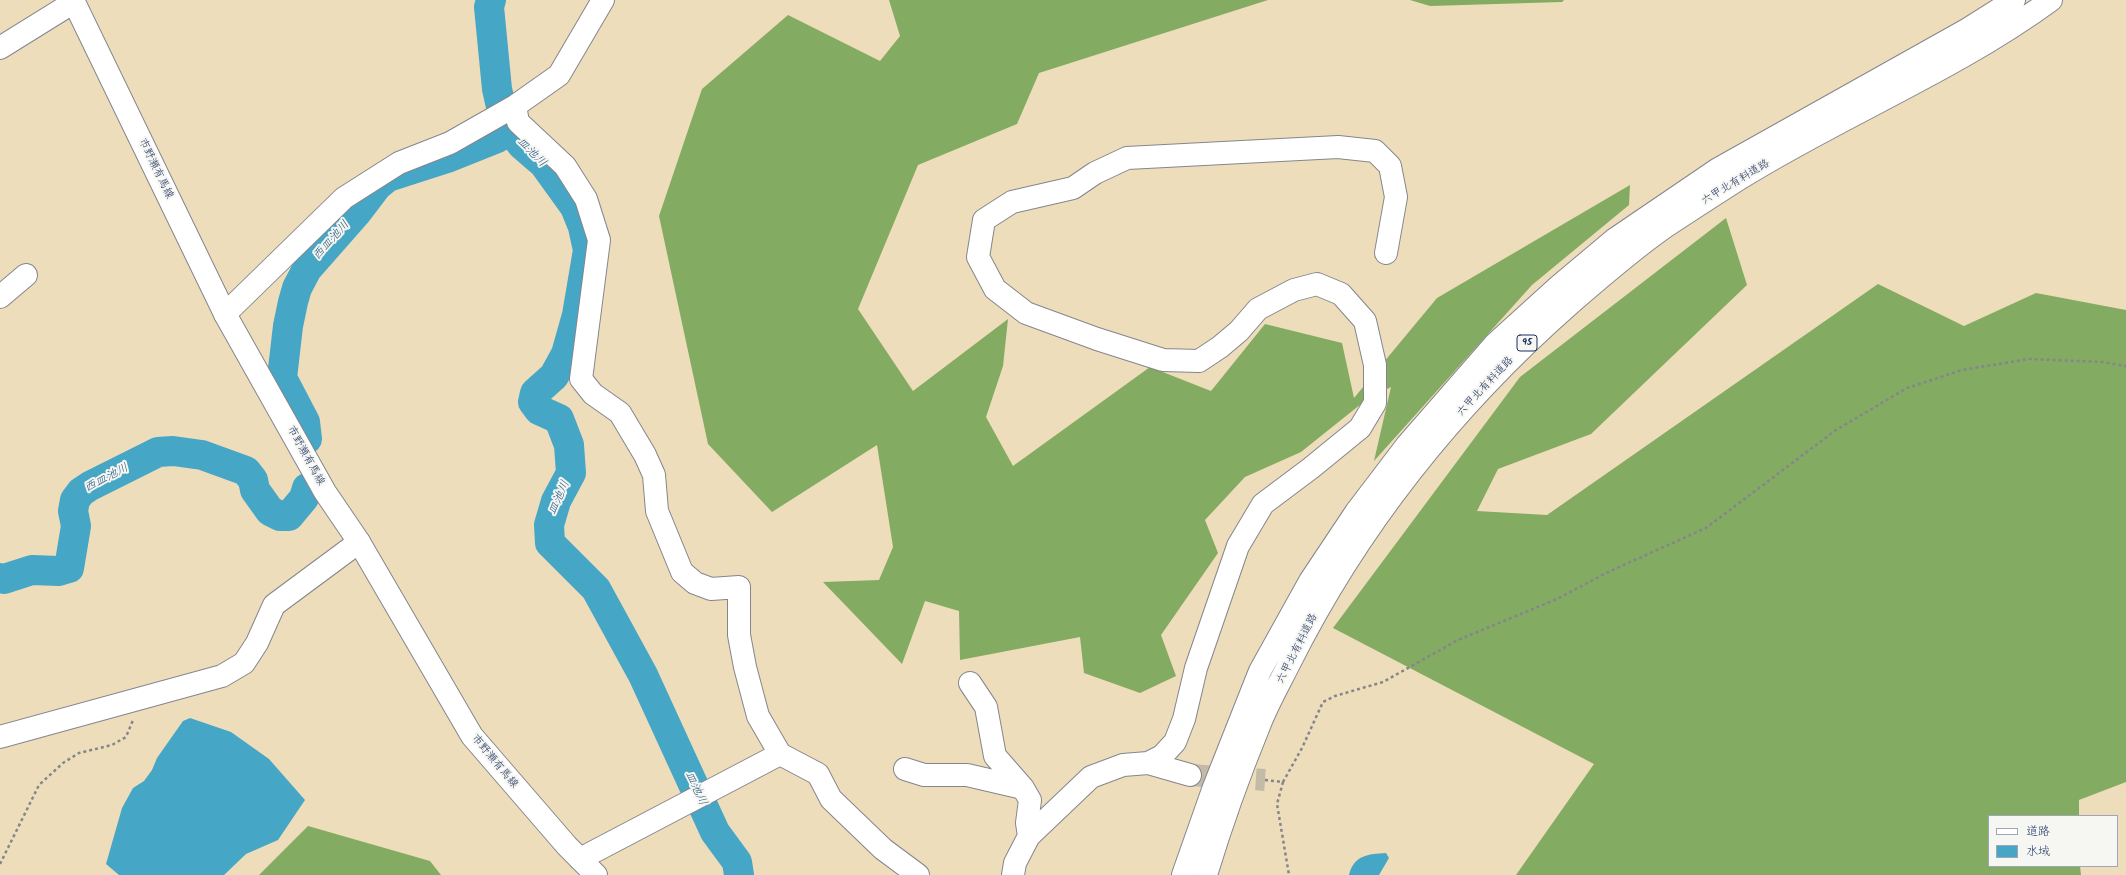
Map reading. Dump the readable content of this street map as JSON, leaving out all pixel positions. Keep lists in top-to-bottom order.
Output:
{
  "streets": {
    "main road": ["市野瀬有馬線", "六甲北有料道路", "95"]
  },
  "water": ["皿池川", "西皿池川"],
  "legend": ["道路", "水域"]
}
